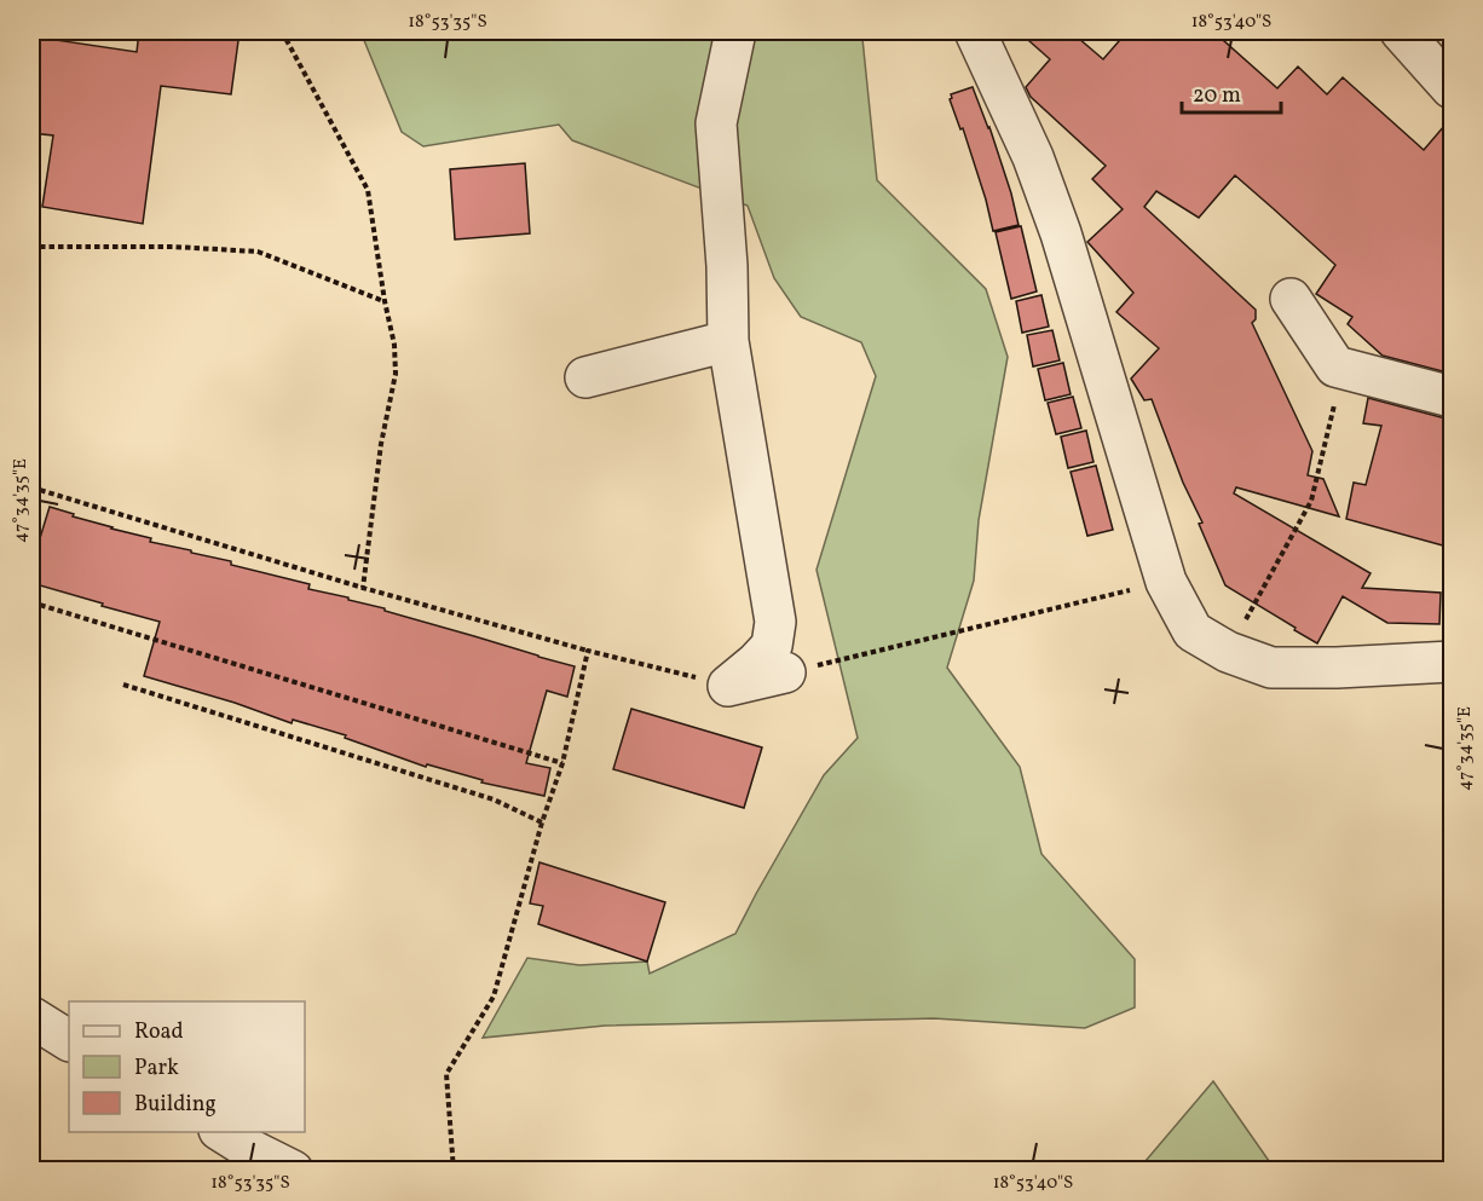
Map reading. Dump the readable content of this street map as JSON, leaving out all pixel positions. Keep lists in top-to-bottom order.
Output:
{
  "legend": ["Road", "Park", "Building"],
  "scale_bar": "20 m",
  "coordinates": ["18°53'35\"S", "18°53'40\"S", "47°34'35\"E"]
}
